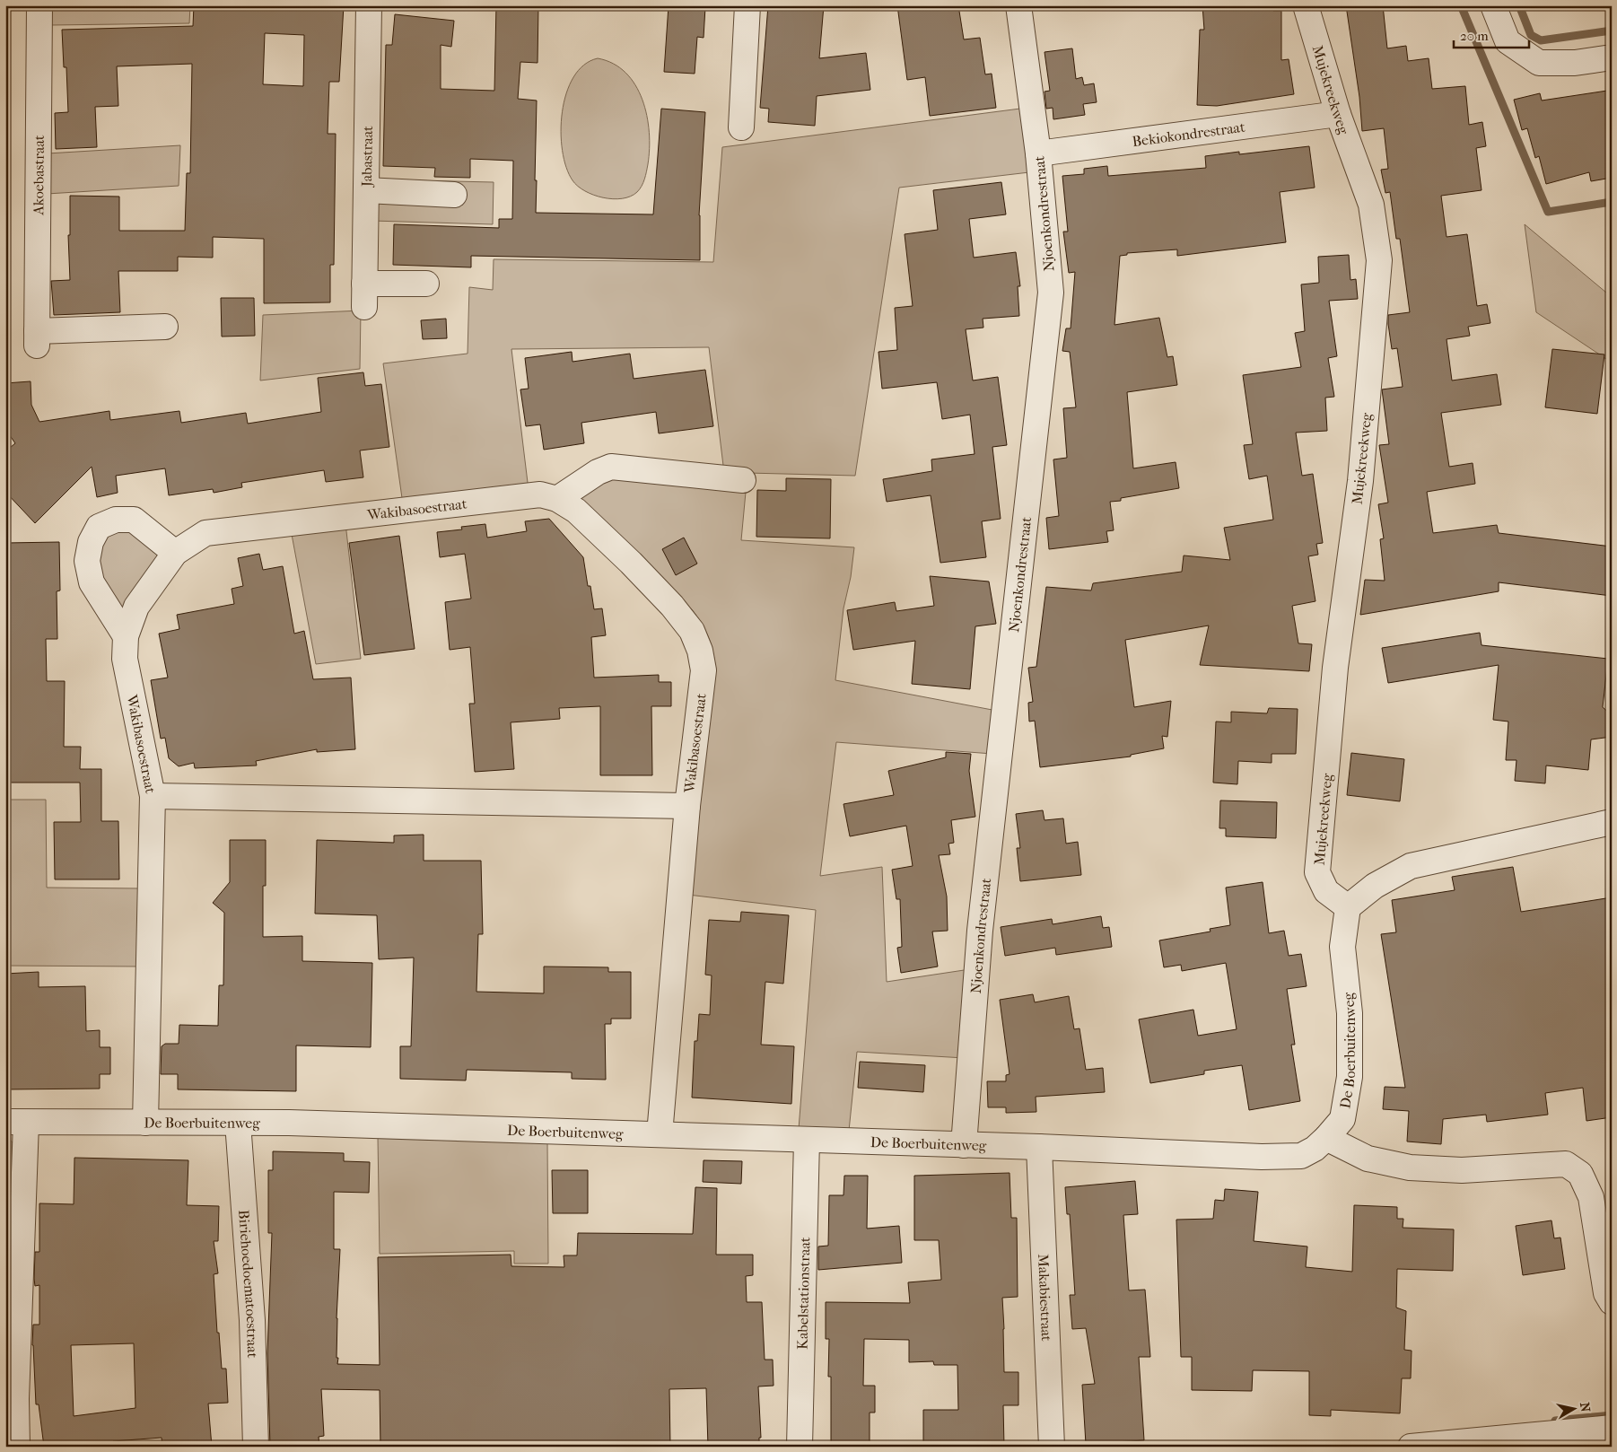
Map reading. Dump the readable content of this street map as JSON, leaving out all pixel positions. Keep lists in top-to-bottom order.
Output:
{
  "streets": {
    "street": [
      "Mujekreekweg",
      "Bekiokondrestraat",
      "Jabastraat",
      "Akoebastraat",
      "Njoenkondrestraat",
      "Wakibasoestraat",
      "De Boerbuitenweg",
      "Biriehoedoematoestraat",
      "Kabelstationstraat",
      "Makabiestraat"
    ]
  },
  "crossings": [
    ["Mujekreekweg", "Bekiokondrestraat"],
    ["Mujekreekweg", "De Boerbuitenweg"],
    ["Bekiokondrestraat", "Njoenkondrestraat"],
    ["Njoenkondrestraat", "De Boerbuitenweg"],
    ["Wakibasoestraat", "De Boerbuitenweg"],
    ["De Boerbuitenweg", "Biriehoedoematoestraat"],
    ["De Boerbuitenweg", "Kabelstationstraat"],
    ["De Boerbuitenweg", "Makabiestraat"]
  ],
  "scale_bar": "20 m",
  "north": "right"
}
